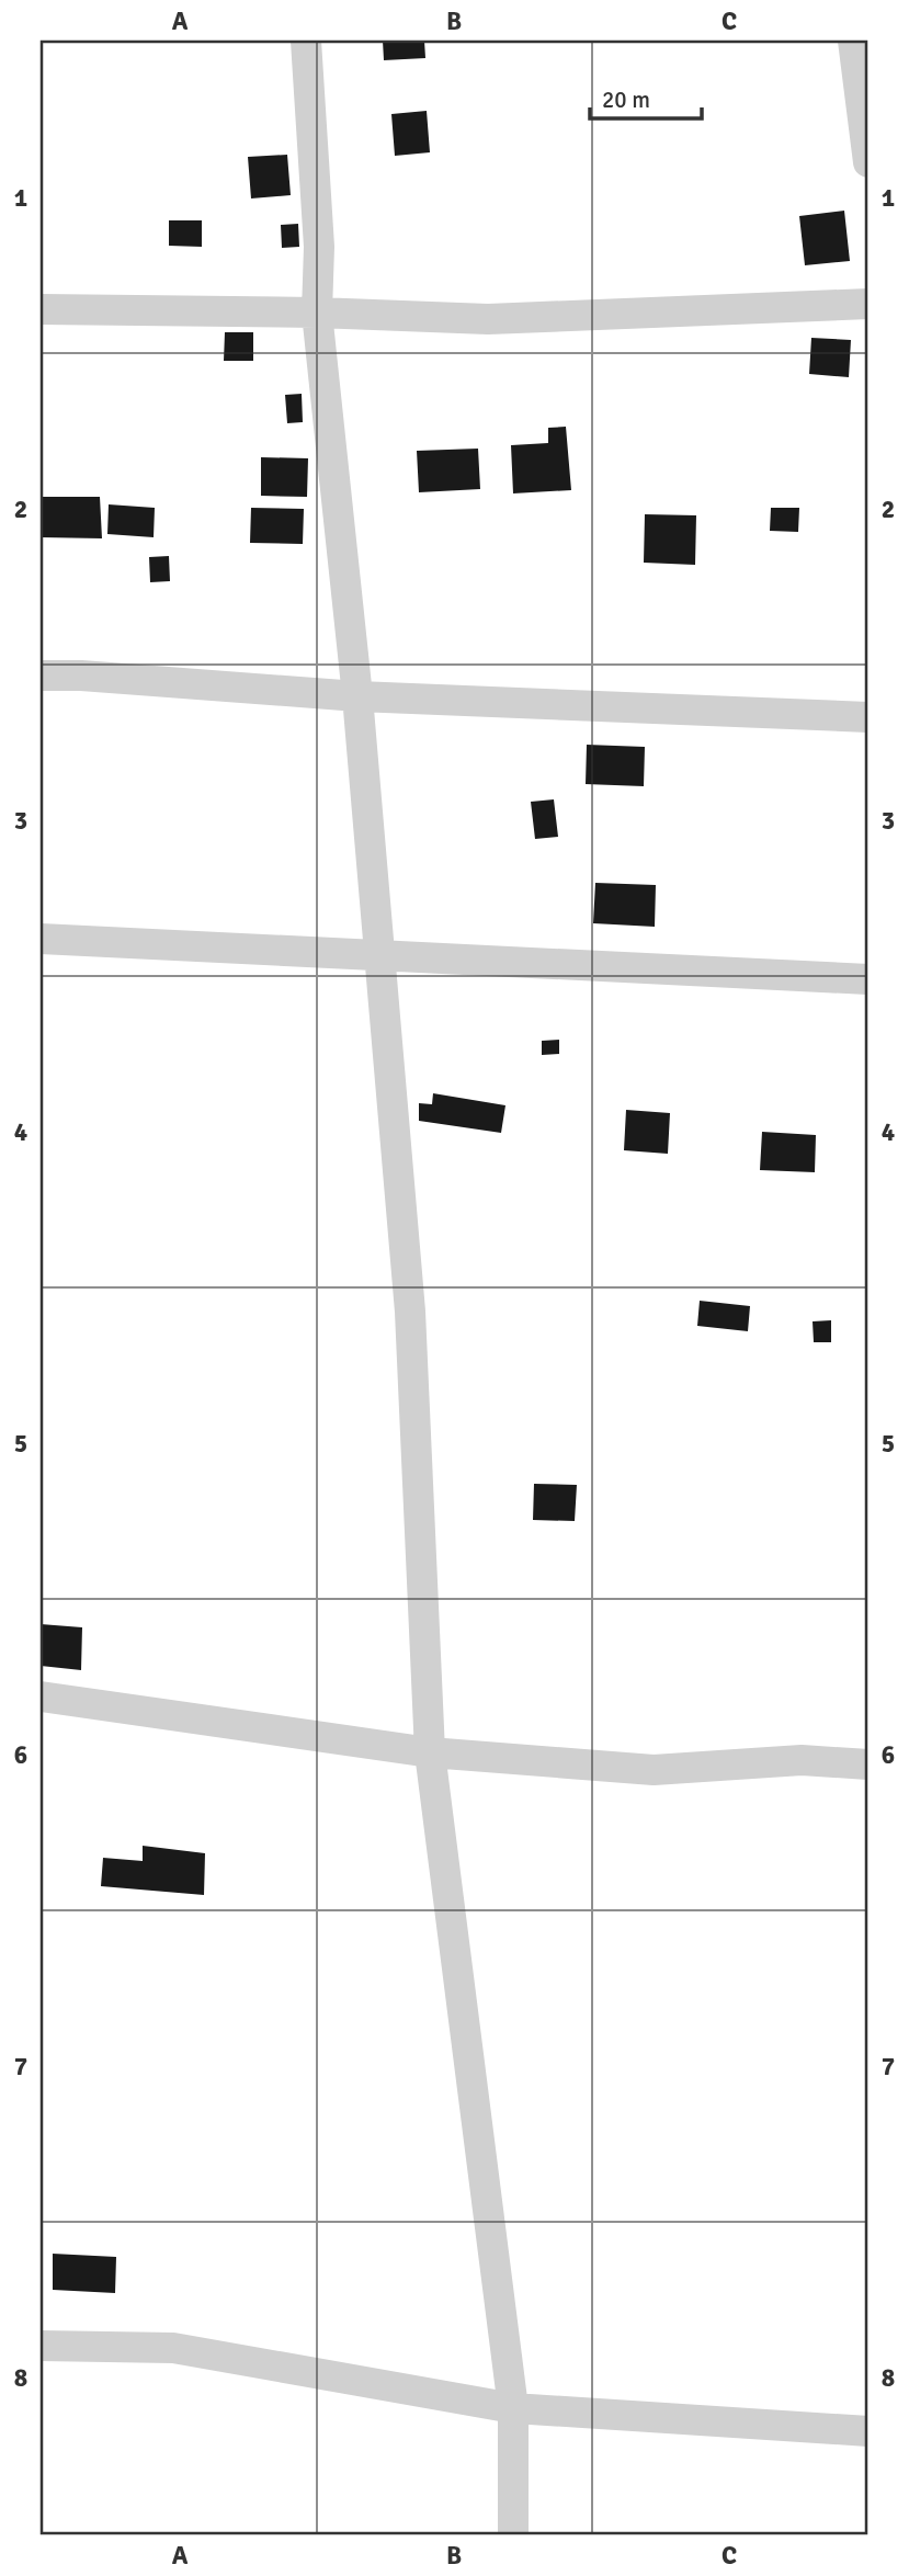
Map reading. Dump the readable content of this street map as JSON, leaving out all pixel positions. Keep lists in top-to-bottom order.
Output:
{
  "scale_bar": "20 m",
  "grid": {
    "columns": ["A", "B", "C"],
    "rows": [
      "1",
      "2",
      "3",
      "4",
      "5",
      "6",
      "7",
      "8"
    ]
  }
}
